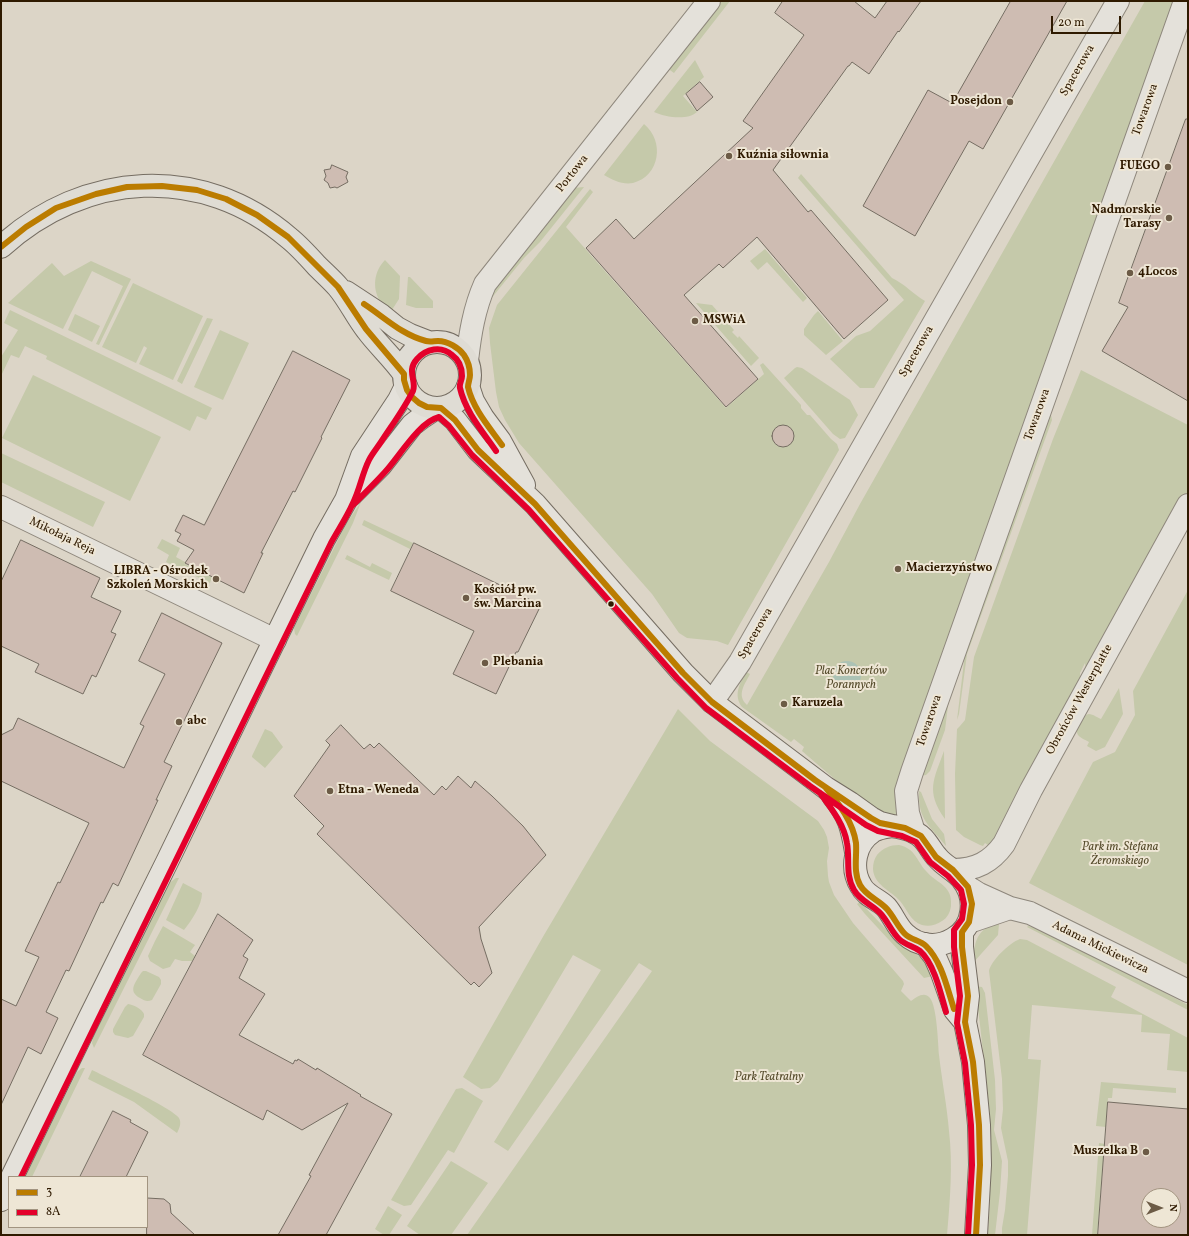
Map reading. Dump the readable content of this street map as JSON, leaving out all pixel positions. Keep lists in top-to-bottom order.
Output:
{
  "streets": {
    "street": [
      "Spacerowa",
      "Towarowa",
      "Portowa",
      "Mikołaja Reja",
      "Obrońców Westerplatte",
      "Adama Mickiewicza"
    ]
  },
  "crossings": [
    ["Towarowa", "Obrońców Westerplatte"],
    ["Towarowa", "Adama Mickiewicza"],
    ["Obrońców Westerplatte", "Adama Mickiewicza"]
  ],
  "parks": ["Plac Koncertów Porannych", "Park im. Stefana Żeromskiego", "Park Teatralny"],
  "places": [
    "Posejdon",
    "Kuźnia siłownia",
    "FUEGO",
    "Nadmorskie Tarasy",
    "4Locos",
    "MSWiA",
    "Macierzyństwo",
    "LIBRA - Ośrodek Szkoleń Morskich",
    "Kościół pw. św. Marcina",
    "Plebania",
    "Karuzela",
    "abc",
    "Etna - Weneda",
    "Muszelka B"
  ],
  "lines": ["transit line 3", "transit line 8A"],
  "legend": ["3", "8A"],
  "scale_bar": "20 m",
  "north": "right"
}
